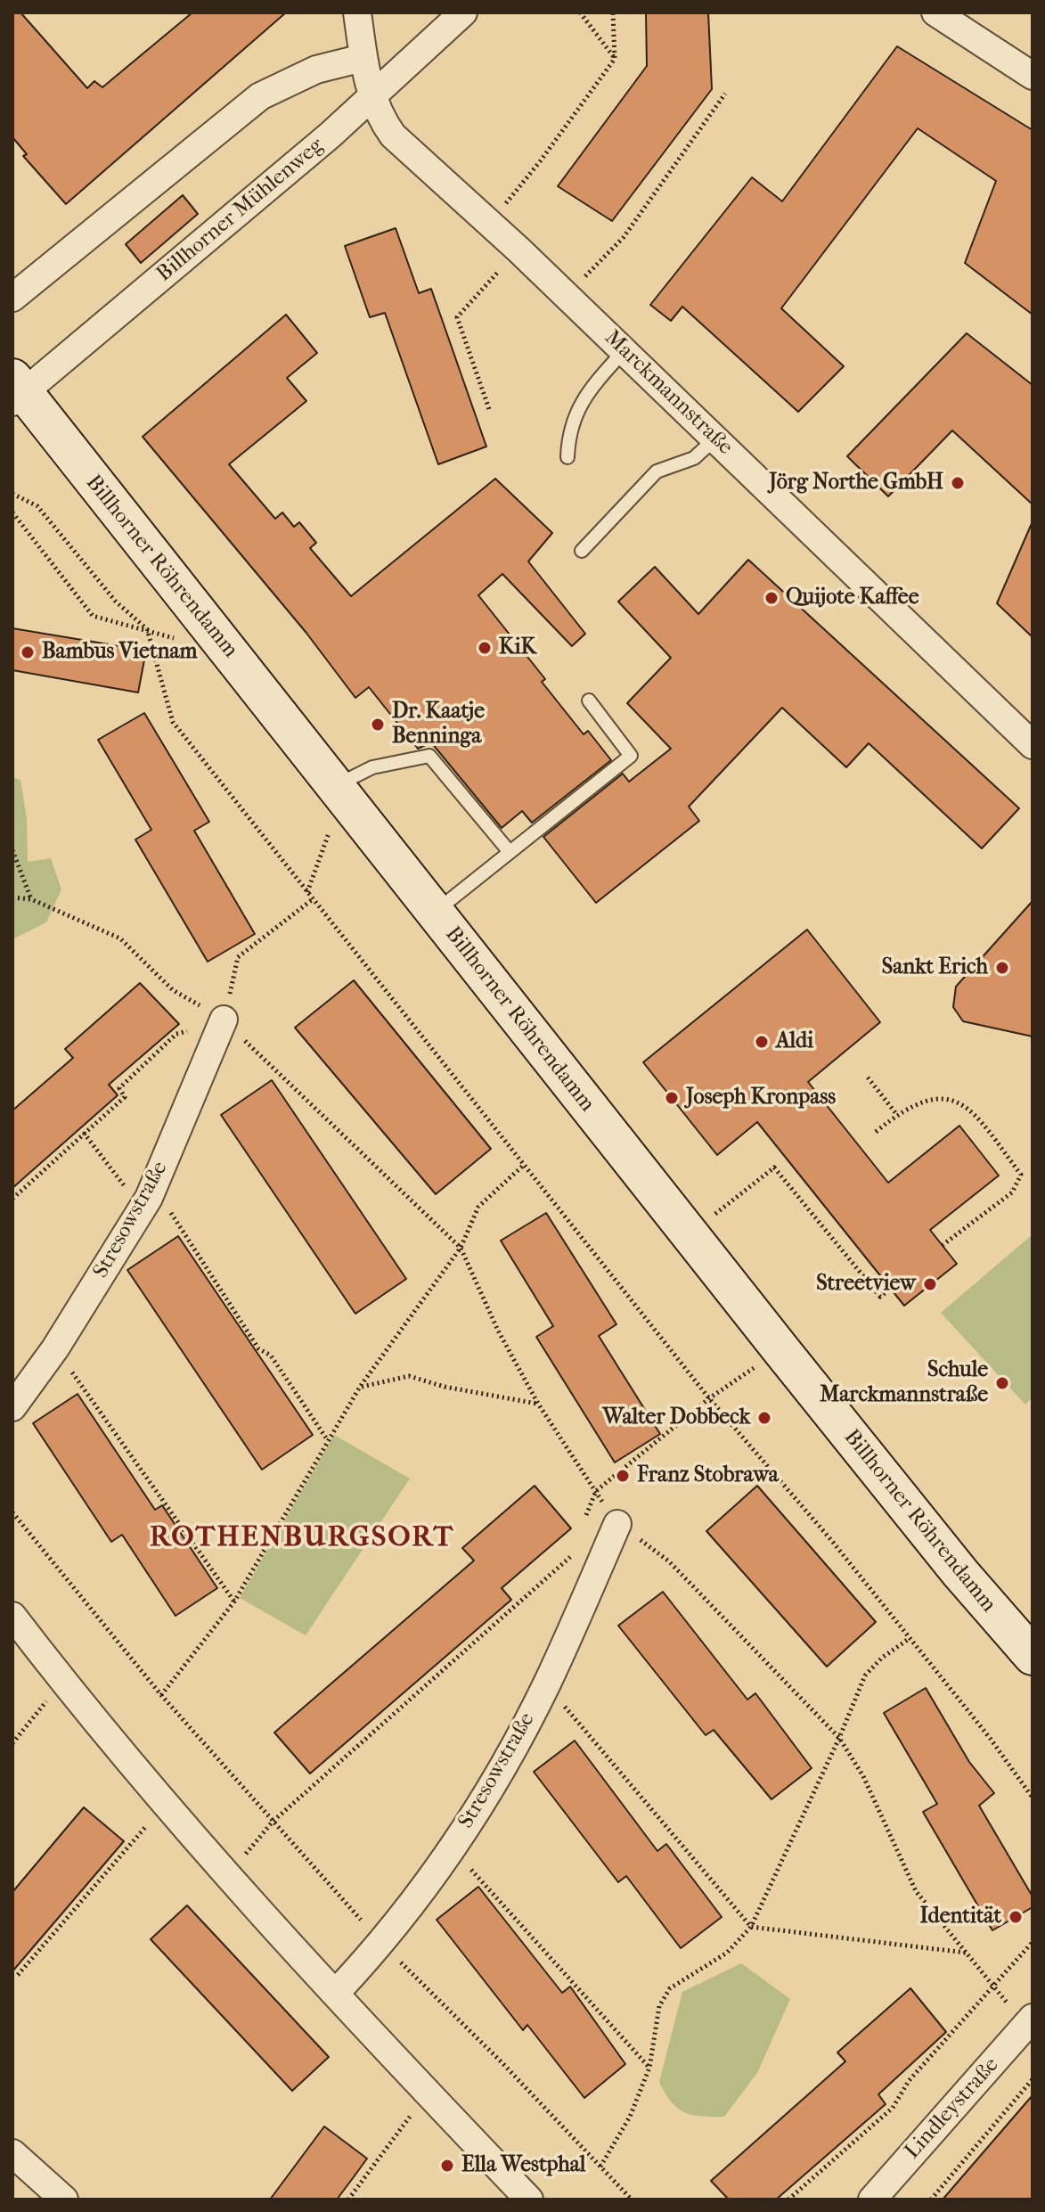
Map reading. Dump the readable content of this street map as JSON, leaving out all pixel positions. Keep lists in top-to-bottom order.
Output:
{
  "streets": {
    "street": [
      "Billhorner Mühlenweg",
      "Marckmannstraße",
      "Billhorner Röhrendamm",
      "Stresowstraße",
      "Lindleystraße"
    ]
  },
  "crossings": [
    ["Billhorner Mühlenweg", "Marckmannstraße"],
    ["Billhorner Mühlenweg", "Billhorner Röhrendamm"]
  ],
  "districts": ["ROTHENBURGSORT"],
  "places": [
    "Jörg Northe GmbH",
    "Quijote Kaffee",
    "KiK",
    "Bambus Vietnam",
    "Dr. Kaatje Benninga",
    "Sankt Erich",
    "Aldi",
    "Joseph Kronpass",
    "Streetview",
    "Schule Marckmannstraße",
    "Walter Dobbeck",
    "Franz Stobrawa",
    "Identität",
    "Ella Westphal"
  ]
}
